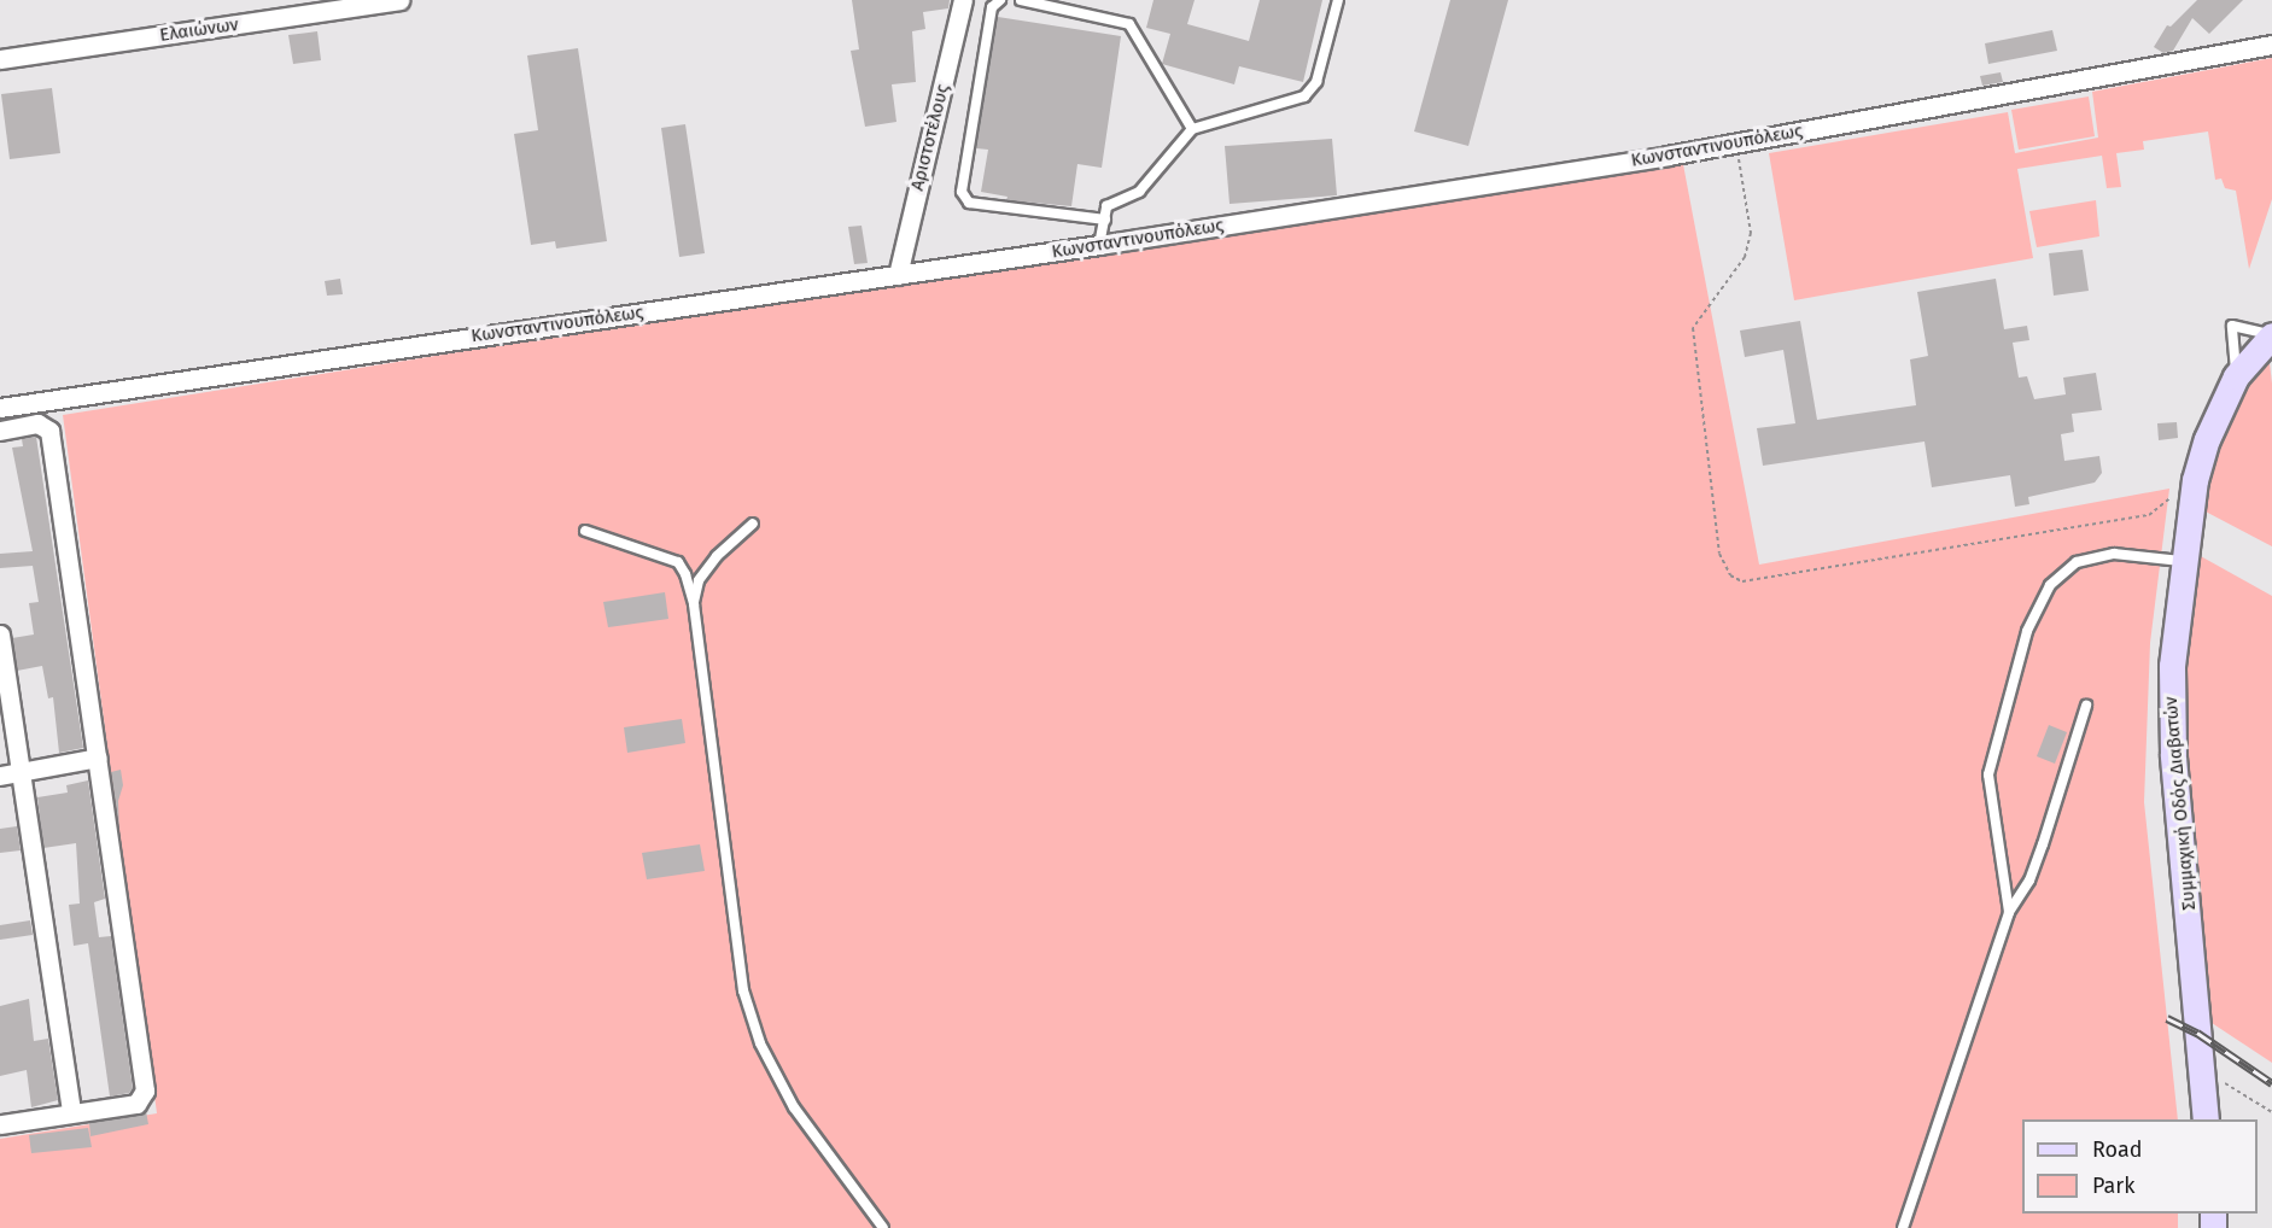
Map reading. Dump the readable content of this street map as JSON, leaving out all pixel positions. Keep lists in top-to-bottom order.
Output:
{
  "streets": {
    "street": [
      "Ελαιώνων",
      "Αριστοτέλους",
      "Κωνσταντινουπόλεως",
      "Συμμαχική Οδός Διαβατών"
    ]
  },
  "crossings": [
    ["Αριστοτέλους", "Κωνσταντινουπόλεως"]
  ],
  "legend": ["Road", "Park"]
}
